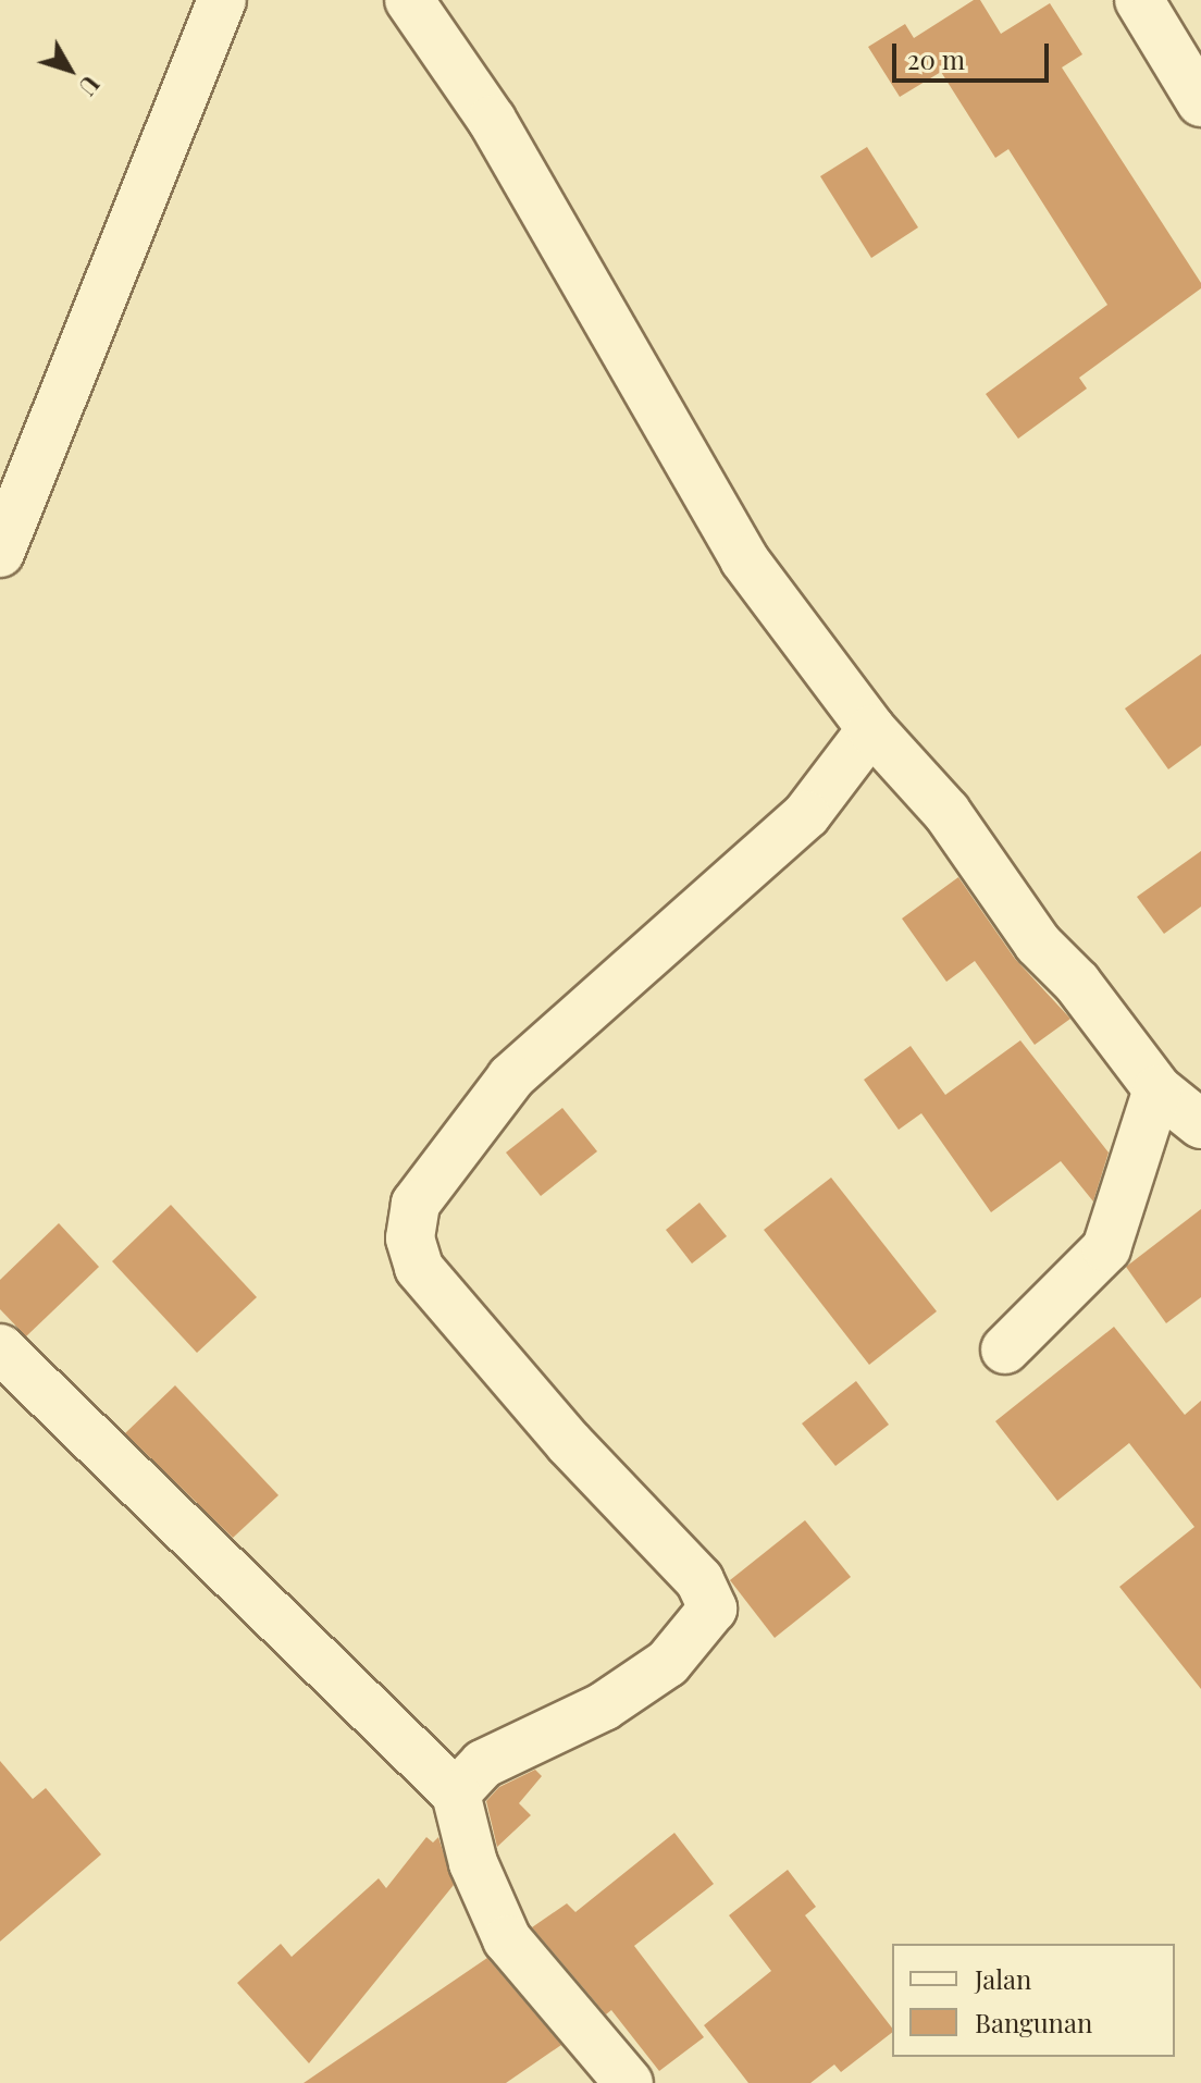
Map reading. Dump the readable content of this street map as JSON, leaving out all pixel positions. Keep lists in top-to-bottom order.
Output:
{
  "legend": ["Jalan", "Bangunan"],
  "scale_bar": "20 m",
  "north": "bottom right"
}
